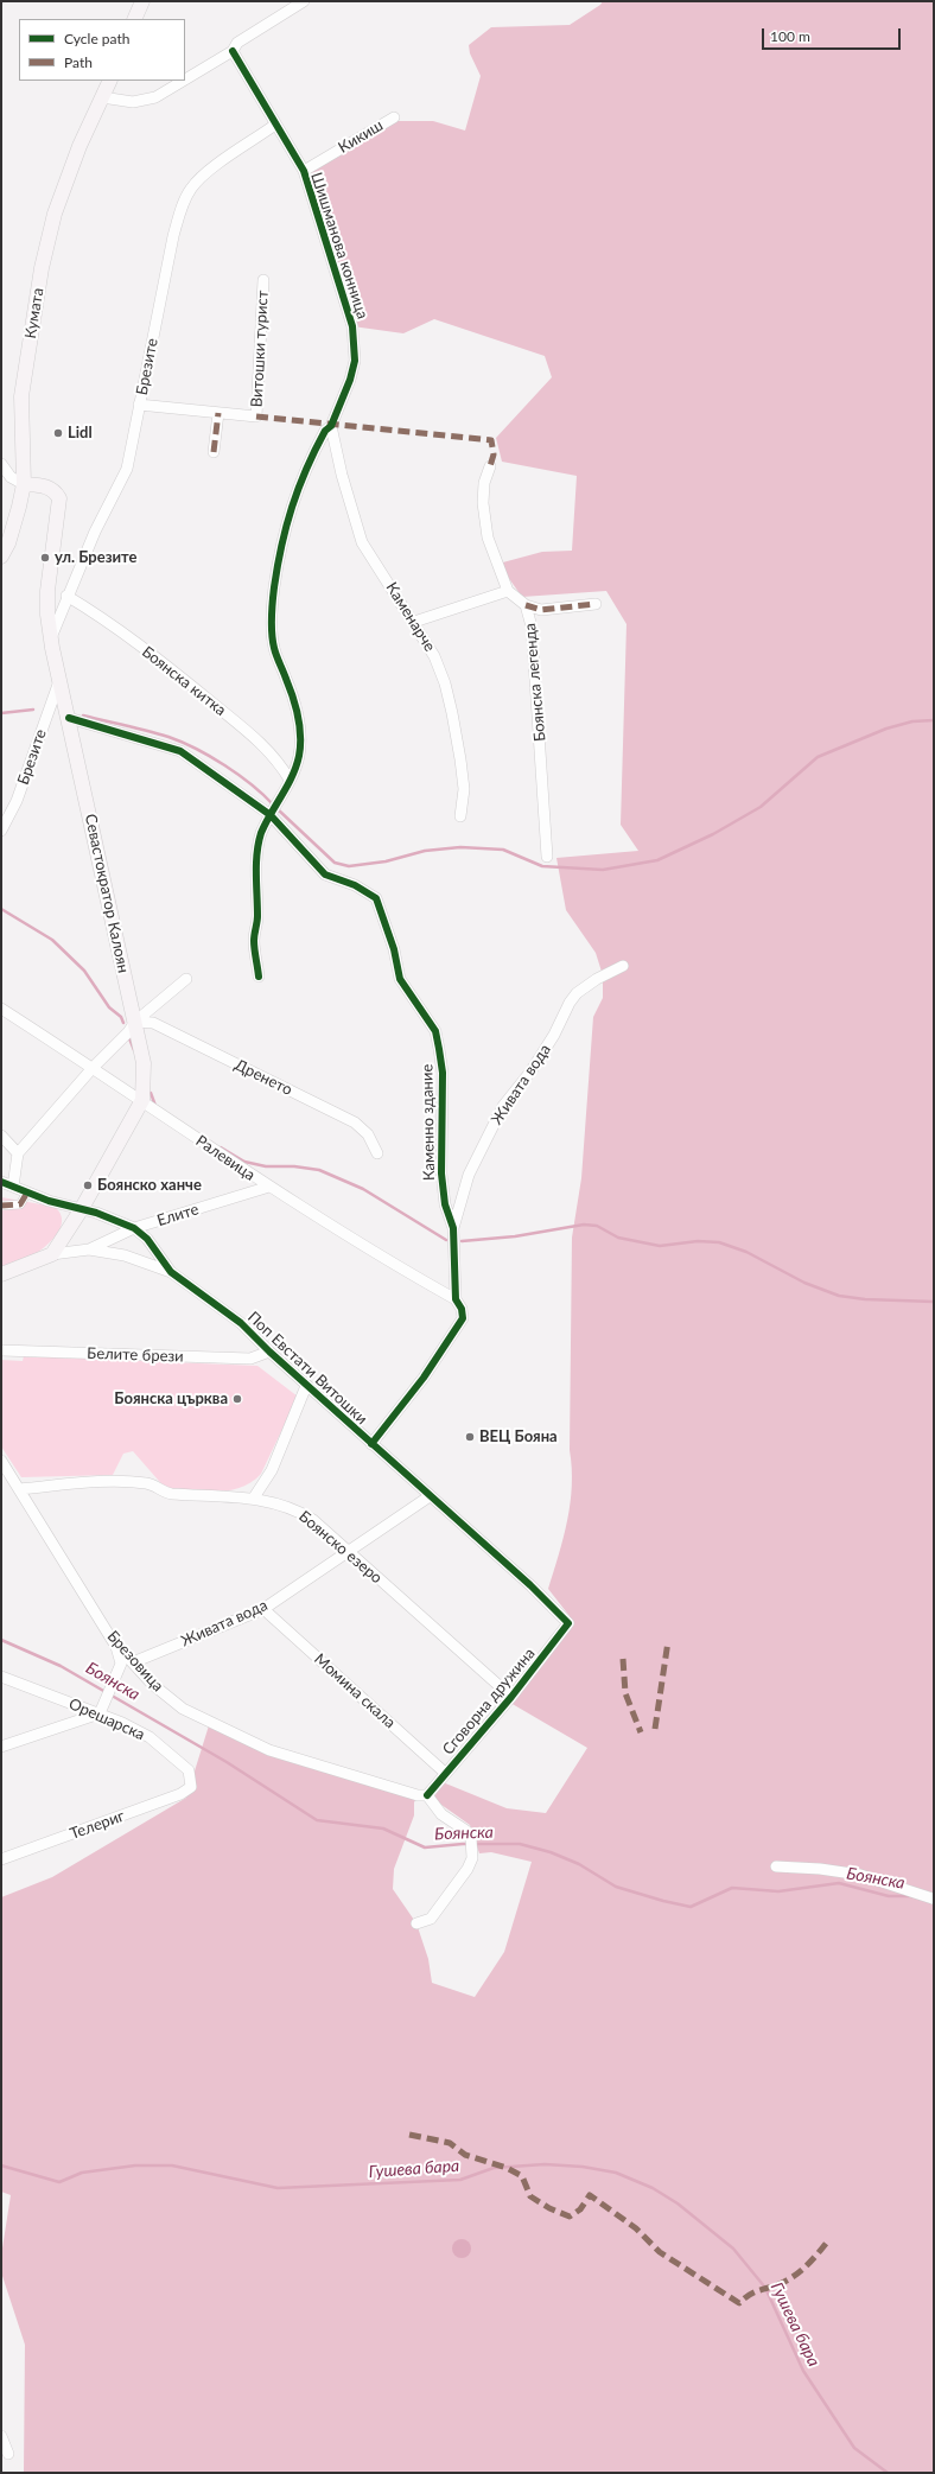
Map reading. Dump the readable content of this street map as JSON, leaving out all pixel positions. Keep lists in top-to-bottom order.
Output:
{
  "streets": {
    "main road": ["Кумата", "Севастократор Калоян"],
    "street": [
      "Кикиш",
      "Шишманова конница",
      "Витошки турист",
      "Брезите",
      "Каменарче",
      "Боянска китка",
      "Боянска легенда",
      "Дренето",
      "Живата вода",
      "Каменно здание",
      "Ралевица",
      "Елите",
      "Белите брези",
      "Поп Евстати Витошки",
      "Боянско езеро",
      "Брезовица",
      "Момина скала",
      "Сговорна дружина",
      "Орешарска",
      "Телериг"
    ]
  },
  "crossings": [
    ["Кикиш", "Шишманова конница"],
    ["Шишманова конница", "Брезите"],
    ["Шишманова конница", "Каменарче"],
    ["Шишманова конница", "Боянска китка"],
    ["Шишманова конница", "Каменно здание"],
    ["Кумата", "Севастократор Калоян"],
    ["Брезите", "Боянска китка"],
    ["Брезите", "Севастократор Калоян"],
    ["Севастократор Калоян", "Дренето"],
    ["Севастократор Калоян", "Ралевица"],
    ["Севастократор Калоян", "Поп Евстати Витошки"],
    ["Живата вода", "Каменно здание"],
    ["Живата вода", "Поп Евстати Витошки"],
    ["Живата вода", "Боянско езеро"],
    ["Живата вода", "Брезовица"],
    ["Живата вода", "Момина скала"],
    ["Каменно здание", "Ралевица"],
    ["Каменно здание", "Поп Евстати Витошки"],
    ["Ралевица", "Елите"],
    ["Елите", "Поп Евстати Витошки"],
    ["Белите брези", "Поп Евстати Витошки"],
    ["Поп Евстати Витошки", "Сговорна дружина"],
    ["Боянско езеро", "Брезовица"],
    ["Боянско езеро", "Сговорна дружина"],
    ["Брезовица", "Сговорна дружина"],
    ["Момина скала", "Сговорна дружина"],
    ["Орешарска", "Телериг"]
  ],
  "water": ["Боянска", "Гушева бара"],
  "places": [
    "Lidl",
    "ул. Брезите",
    "Боянско ханче",
    "Боянска църква",
    "ВЕЦ Бояна"
  ],
  "legend": ["Cycle path", "Path"],
  "scale_bar": "100 m"
}
